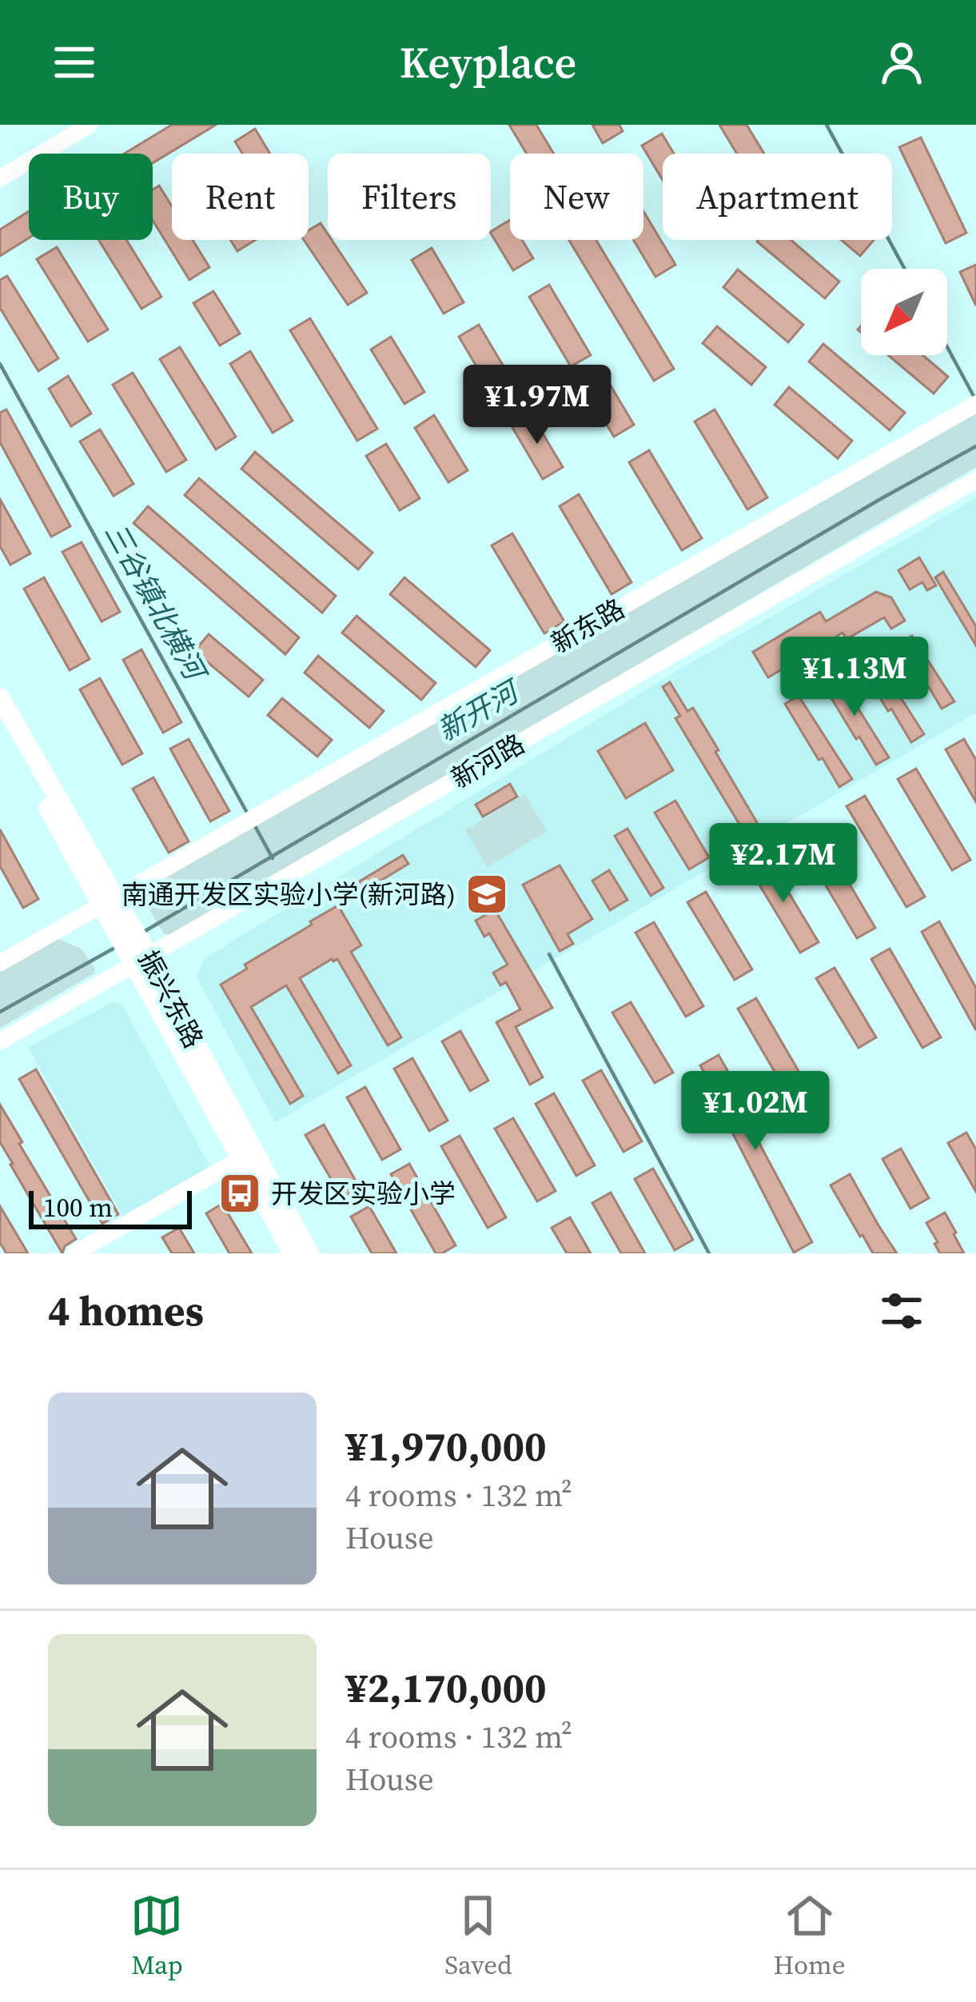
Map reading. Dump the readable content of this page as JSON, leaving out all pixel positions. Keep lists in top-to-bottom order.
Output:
{
  "streets": {
    "main road": ["振兴东路"],
    "street": ["新东路", "新河路"]
  },
  "crossings": [
    ["新东路", "振兴东路"],
    ["新河路", "振兴东路"]
  ],
  "water": ["三谷镇北横河", "新开河"],
  "places": {
    "school or university": ["南通开发区实验小学(新河路)"],
    "bus stop": ["开发区实验小学"]
  },
  "scale_bar": "100 m",
  "north": "bottom left",
  "page": {
    "header": "Keyplace",
    "chip": [
      "Buy",
      "Rent",
      "Filters",
      "New",
      "Apartment"
    ],
    "price": [
      "¥1.97M",
      "¥1.13M",
      "¥2.17M",
      "¥1.02M"
    ],
    "scale": "100 m",
    "heading": "4 homes",
    "list": [
      {
        "name": "¥1,970,000",
        "note": "4 rooms · 132 m² · House"
      },
      {
        "name": "¥2,170,000",
        "note": "4 rooms · 132 m² · House"
      }
    ],
    "tabs": ["Map", "Saved", "Home"]
  }
}
